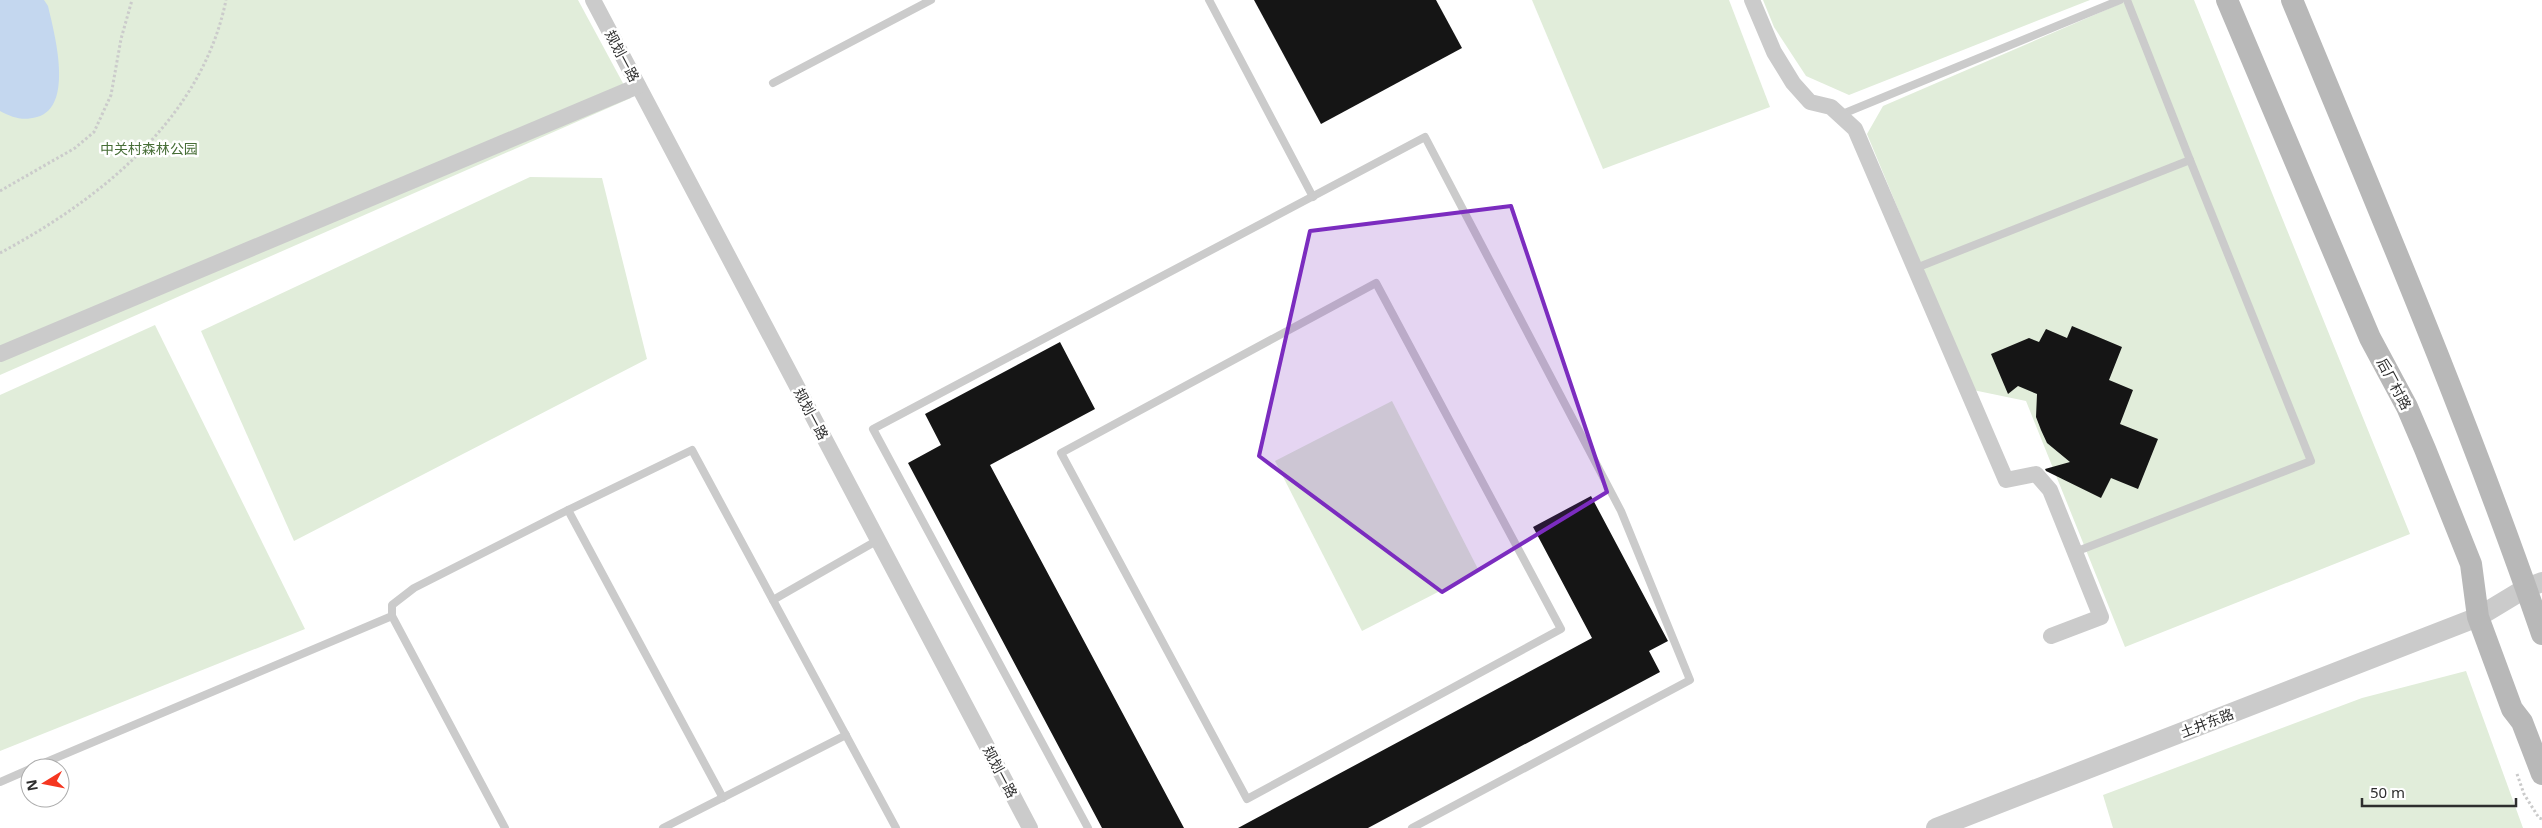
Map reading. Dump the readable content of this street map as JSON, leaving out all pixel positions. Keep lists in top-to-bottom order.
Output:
{
  "streets": {
    "main road": ["后厂村路"],
    "street": ["规划一路", "土井东路"]
  },
  "crossings": [
    ["后厂村路", "土井东路"]
  ],
  "parks": ["中关村森林公园"],
  "scale_bar": "50 m",
  "north": "left"
}
